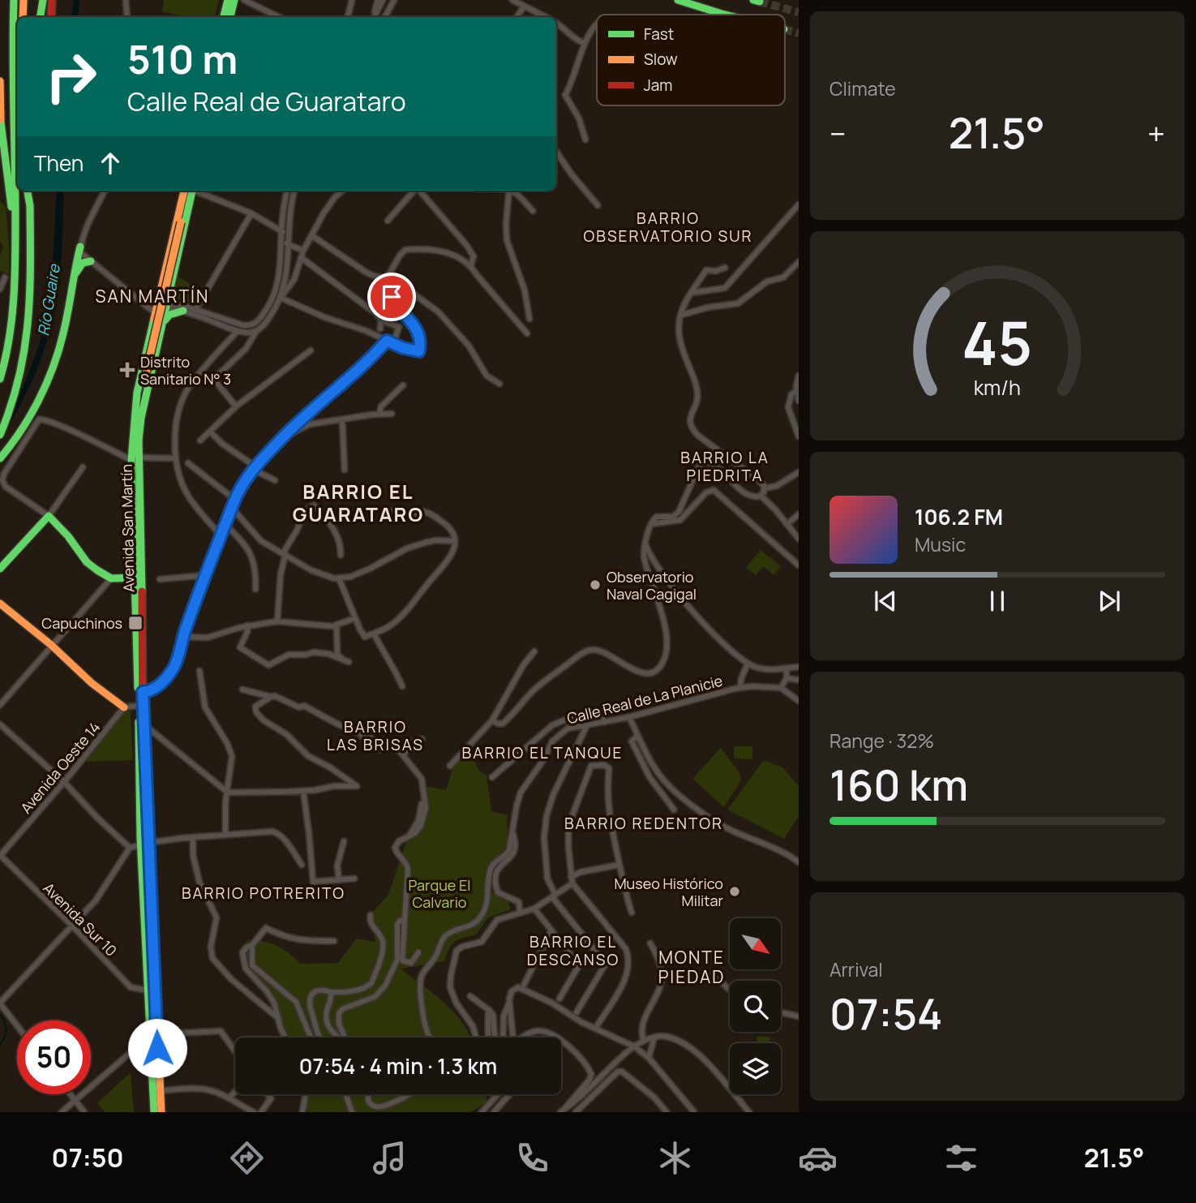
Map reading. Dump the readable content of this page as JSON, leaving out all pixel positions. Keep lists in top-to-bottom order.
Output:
{
  "streets": {
    "main road": ["Avenida San Martín"],
    "street": ["Calle Real de La Planicie", "Avenida Oeste 14", "Avenida Sur 10"]
  },
  "crossings": [
    ["Avenida San Martín", "Avenida Sur 10"],
    ["Avenida Oeste 14", "Avenida Sur 10"]
  ],
  "districts": [
    "BARRIO OBSERVATORIO SUR",
    "SAN MARTÍN",
    "BARRIO LA PIEDRITA",
    "BARRIO EL GUARATARO",
    "BARRIO LAS BRISAS",
    "BARRIO EL TANQUE",
    "BARRIO REDENTOR",
    "BARRIO POTRERITO",
    "BARRIO EL DESCANSO",
    "MONTE PIEDAD"
  ],
  "water": ["Río Guaire"],
  "parks": ["Parque El Calvario"],
  "places": {
    "health": ["Distrito Sanitario N° 3"],
    "other": ["Observatorio Naval Cagigal", "Museo Histórico Militar"],
    "transit": ["Capuchinos"]
  },
  "legend": ["Fast", "Slow", "Jam"],
  "north": "bottom right",
  "page": {
    "tile": [
      "Climate",
      ["Range · 32%", "160 km"],
      ["Arrival", "07:54"]
    ],
    "turn": ["510 m", "Calle Real de Guarataro"],
    "heat": ["−", "21.5°", "+"],
    "then": "Then",
    "song": ["106.2 FM", "Music"],
    "limit": "50",
    "trip": "07:54 · 4 min · 1.3 km",
    "tabs": ["07:50", "21.5°"],
    "gauge": ["45", "km/h"]
  }
}
